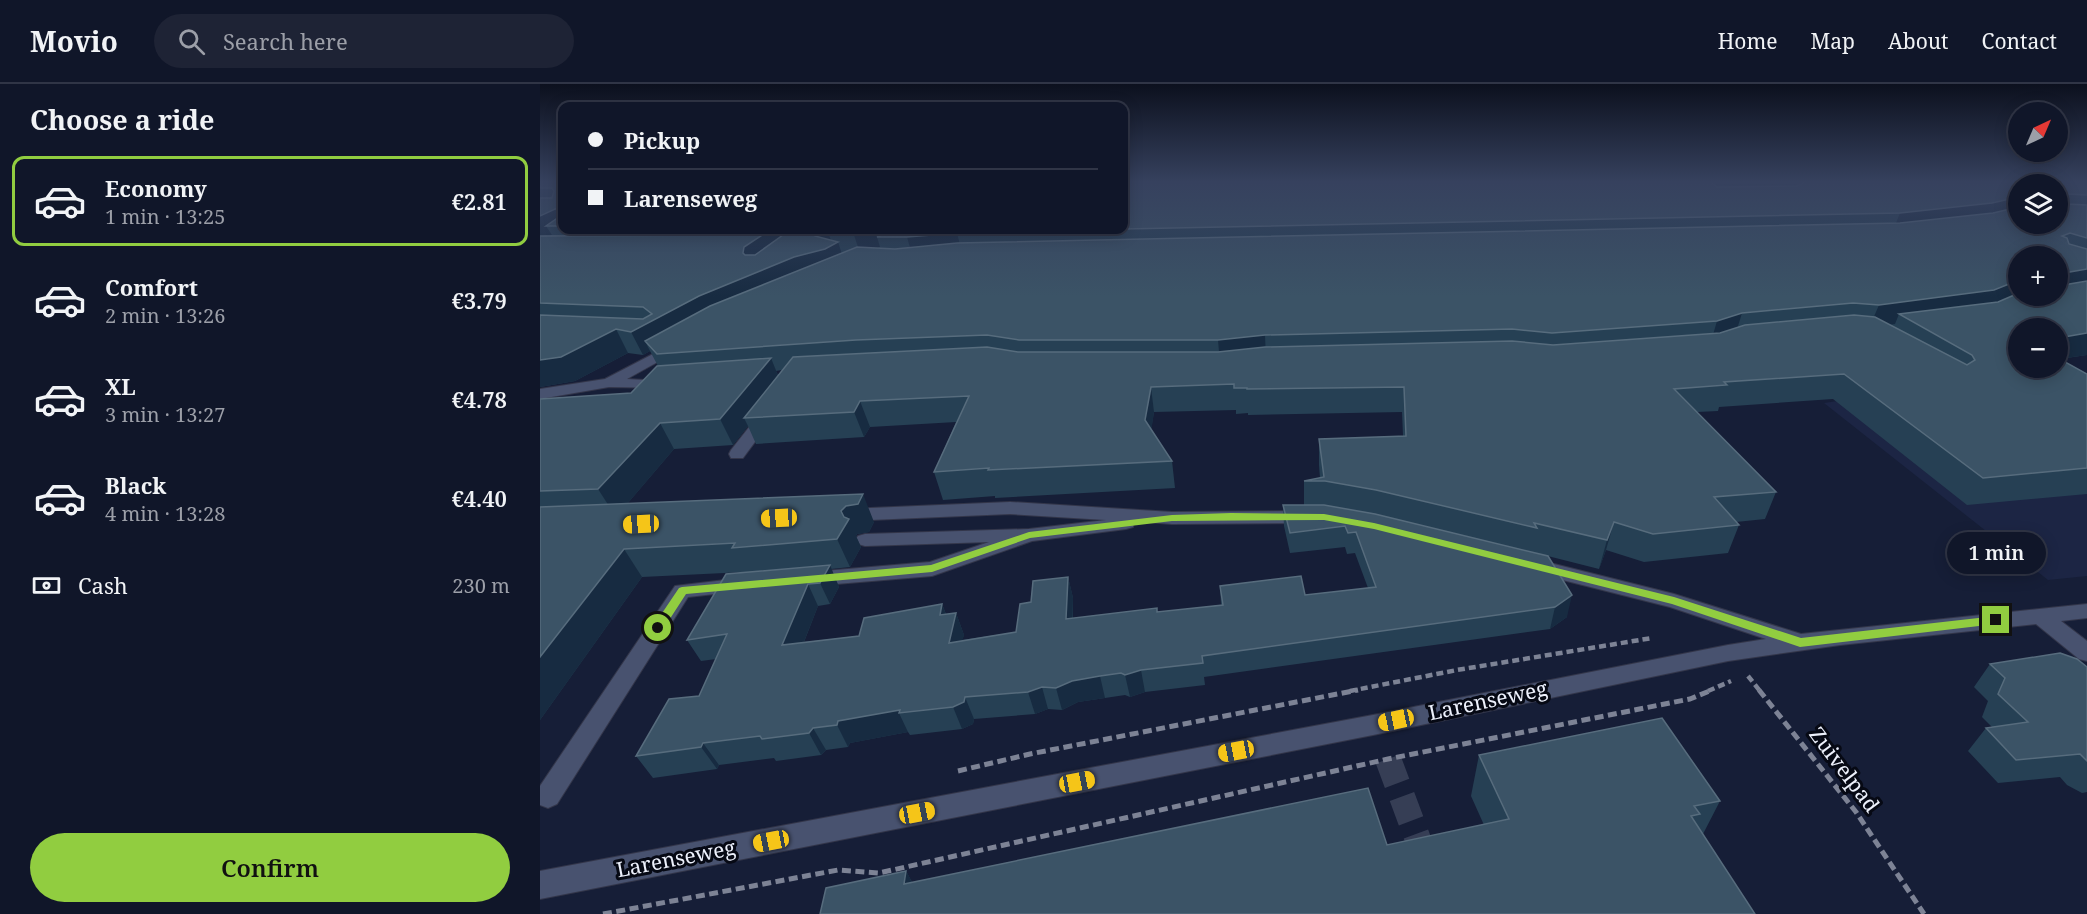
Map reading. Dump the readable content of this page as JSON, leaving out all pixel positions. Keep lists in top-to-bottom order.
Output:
{
  "streets": {
    "street": ["Larenseweg"],
    "path": ["Zuivelpad"]
  },
  "crossings": [
    ["Larenseweg", "Zuivelpad"]
  ],
  "north": "top right",
  "page": {
    "header": "Movio",
    "search": "Search here",
    "nav": [
      "Home",
      "Map",
      "About",
      "Contact"
    ],
    "heading": "Choose a ride",
    "map_buttons": ["+", "−"],
    "banner": ["Pickup", "Larenseweg"],
    "list": [
      {
        "name": "Economy",
        "note": "1 min · 13:25",
        "value": "€2.81"
      },
      {
        "name": "Comfort",
        "note": "2 min · 13:26",
        "value": "€3.79"
      },
      {
        "name": "XL",
        "note": "3 min · 13:27",
        "value": "€4.78"
      },
      {
        "name": "Black",
        "note": "4 min · 13:28",
        "value": "€4.40"
      }
    ],
    "bubble": "1 min",
    "pay": ["Cash", "230 m"],
    "buttons": "Confirm"
  }
}
